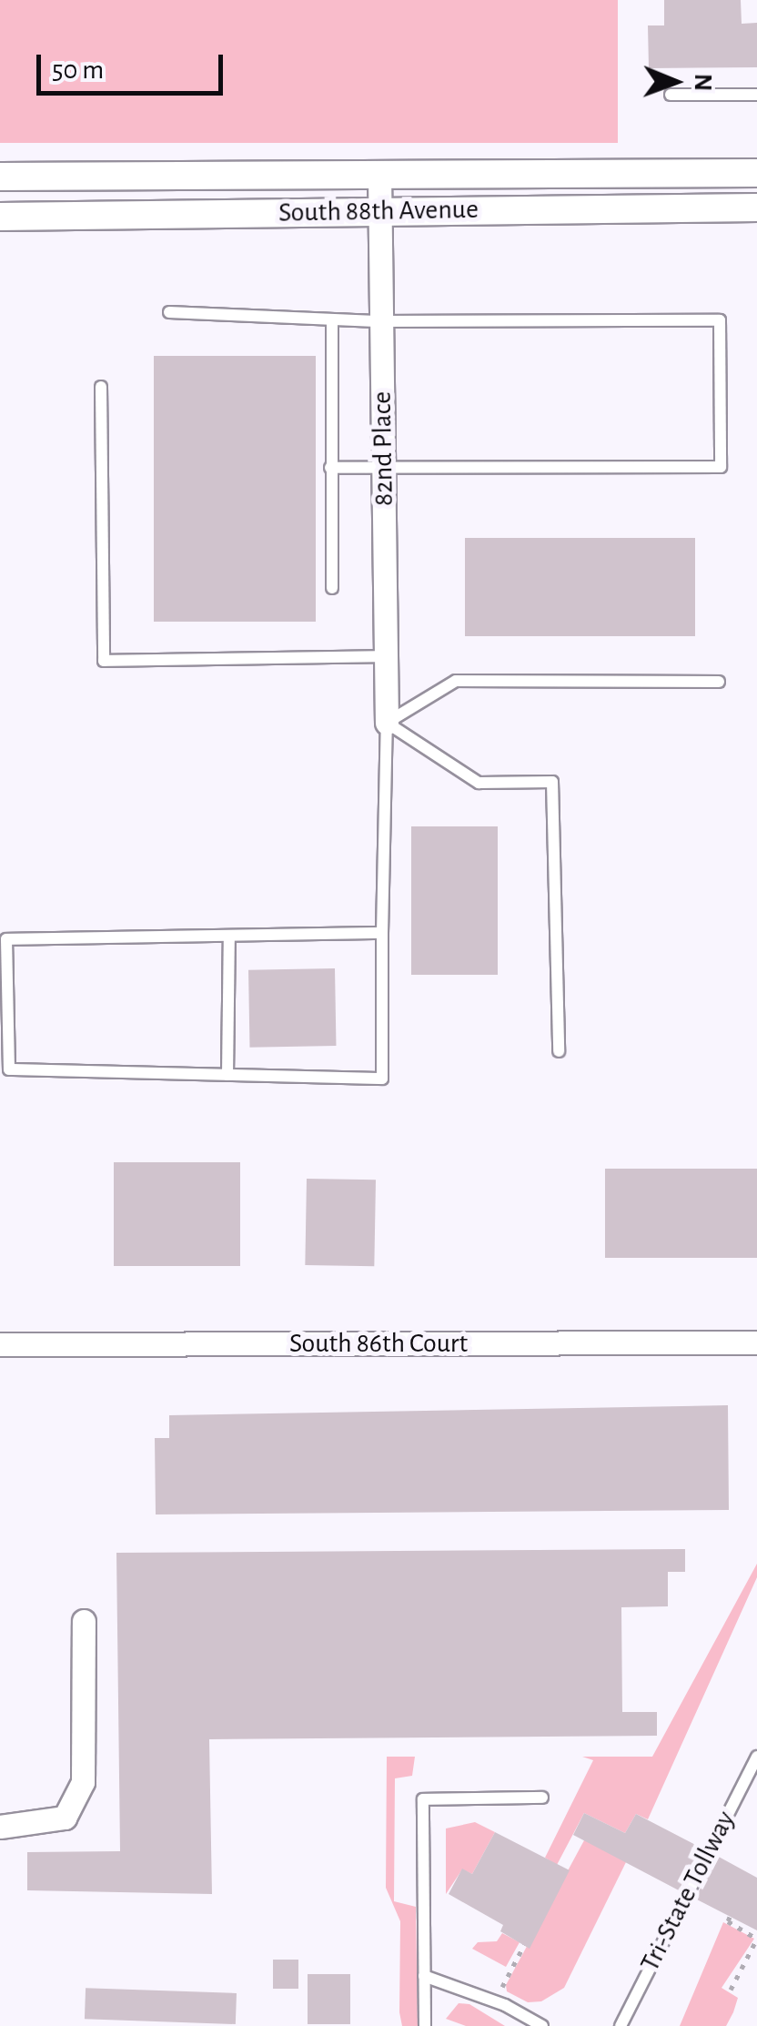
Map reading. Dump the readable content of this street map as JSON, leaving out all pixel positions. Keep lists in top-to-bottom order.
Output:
{
  "streets": {
    "street": ["South 88th Avenue", "82nd Place", "South 86th Court"],
    "lane": ["Tri-State Tollway"]
  },
  "crossings": [
    ["South 88th Avenue", "82nd Place"]
  ],
  "scale_bar": "50 m",
  "north": "right"
}
